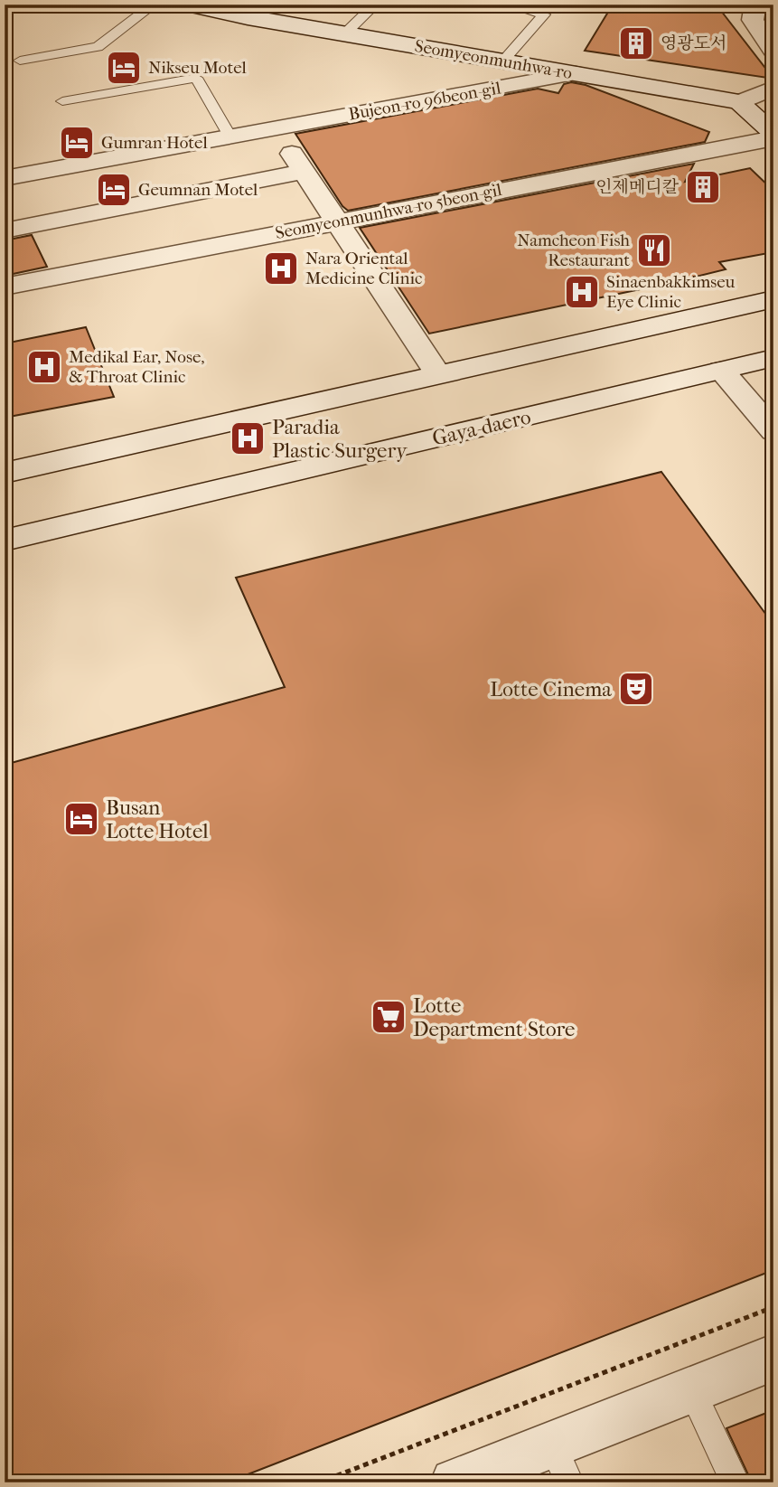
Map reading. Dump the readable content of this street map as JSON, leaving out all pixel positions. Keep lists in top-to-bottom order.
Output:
{
  "streets": {
    "street": [
      "Seomyeonmunhwa-ro",
      "Bujeon-ro 96beon-gil",
      "Seomyeonmunhwa-ro 5beon-gil",
      "Gaya-daero"
    ]
  },
  "crossings": [
    ["Seomyeonmunhwa-ro", "Bujeon-ro 96beon-gil"]
  ],
  "places": {
    "building": ["영광도서", "인제메디칼"],
    "hotel": [
      "Nikseu Motel",
      "Gumran Hotel",
      "Geumnan Motel",
      "Busan Lotte Hotel"
    ],
    "restaurant": ["Namcheon Fish Restaurant"],
    "hospital": [
      "Nara Oriental Medicine Clinic",
      "Sinaenbakkimseu Eye Clinic",
      "Medikal Ear, Nose, & Throat Clinic",
      "Paradia Plastic Surgery"
    ],
    "theatre": ["Lotte Cinema"],
    "supermarket": ["Lotte Department Store"]
  }
}
